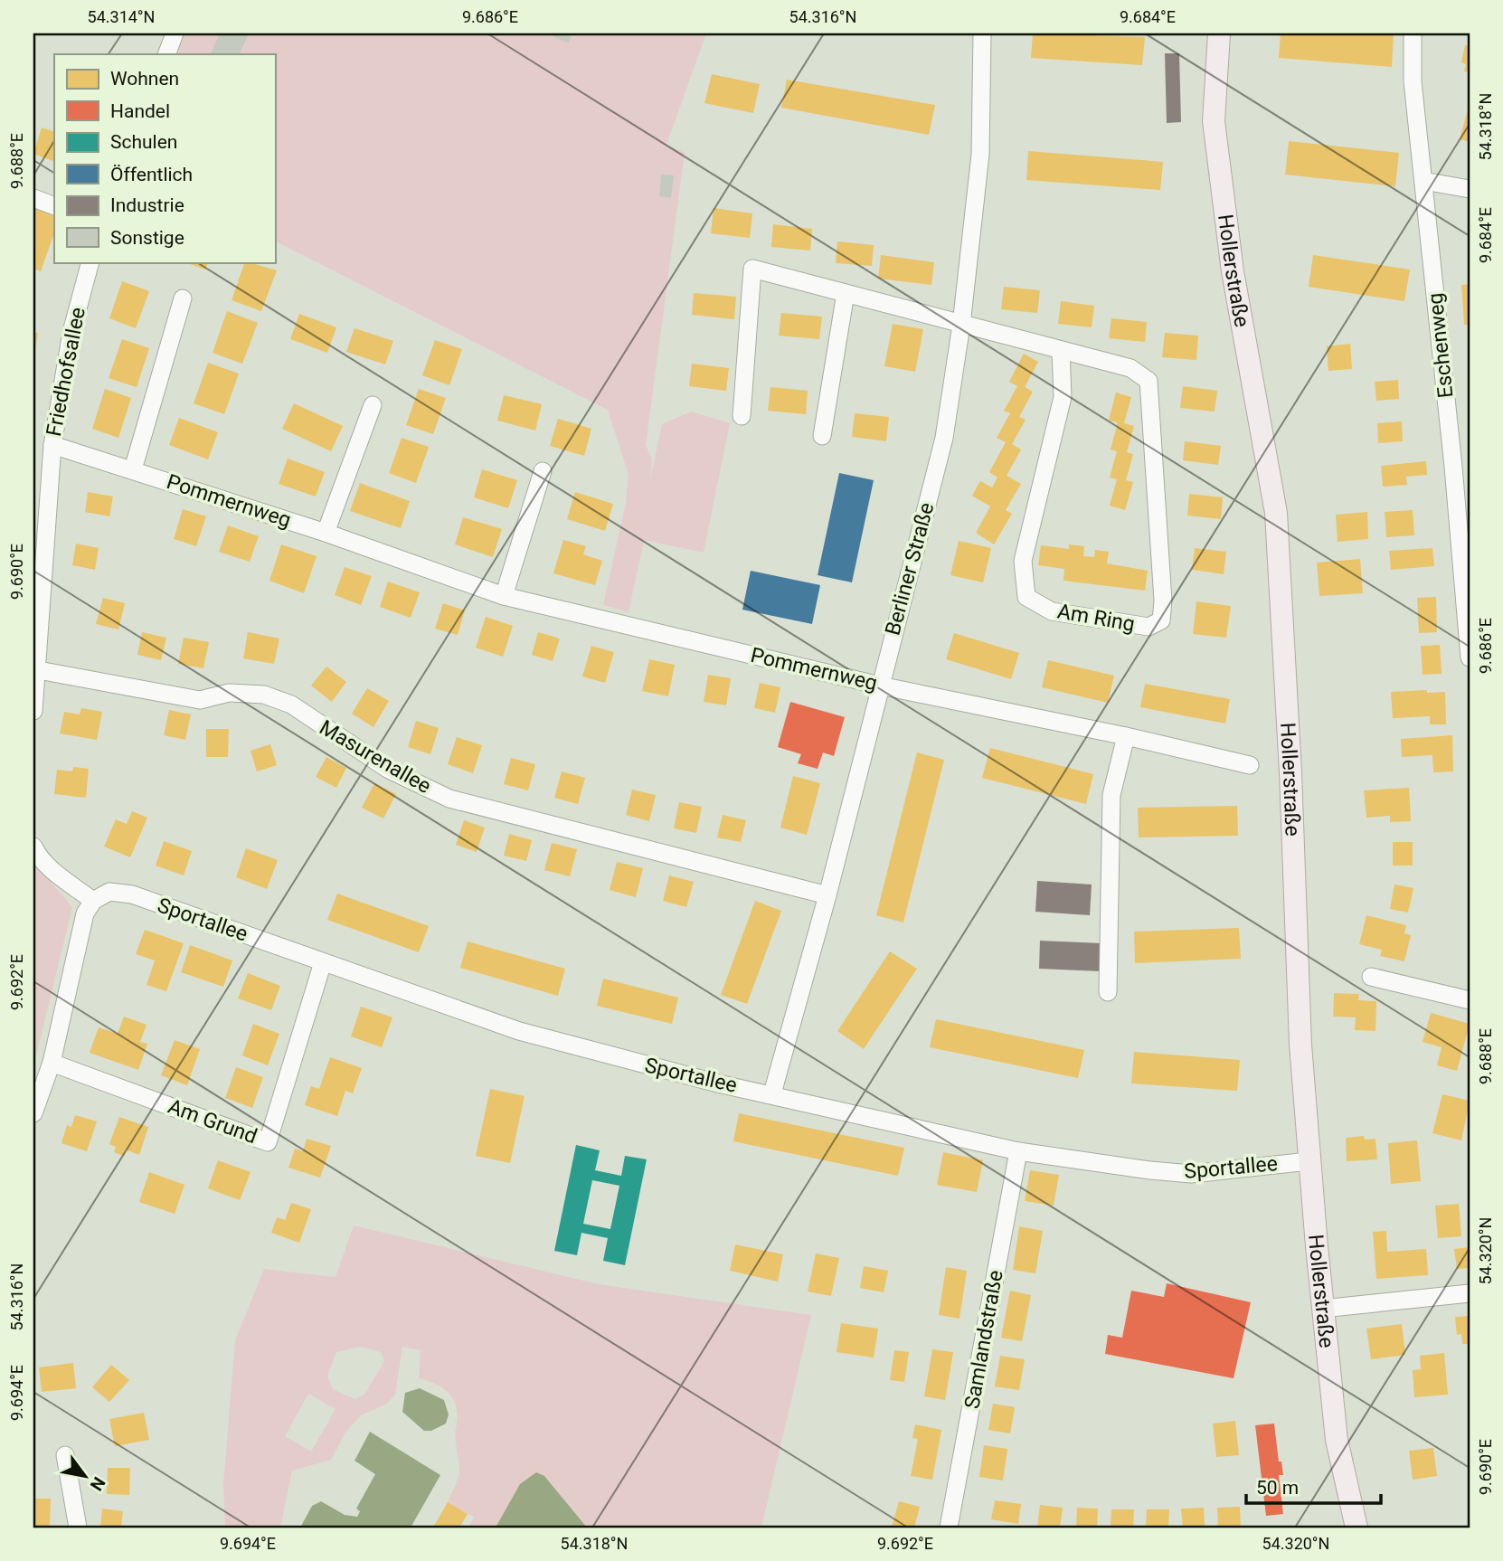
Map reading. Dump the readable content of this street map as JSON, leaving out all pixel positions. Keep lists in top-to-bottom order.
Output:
{
  "streets": {
    "main road": ["Hollerstraße"],
    "street": [
      "Eschenweg",
      "Friedhofsallee",
      "Pommernweg",
      "Berliner Straße",
      "Am Ring",
      "Masurenallee",
      "Sportallee",
      "Am Grund",
      "Samlandstraße"
    ]
  },
  "crossings": [
    ["Hollerstraße", "Sportallee"],
    ["Friedhofsallee", "Pommernweg"],
    ["Friedhofsallee", "Masurenallee"],
    ["Pommernweg", "Berliner Straße"],
    ["Berliner Straße", "Am Ring"],
    ["Berliner Straße", "Masurenallee"],
    ["Berliner Straße", "Sportallee"],
    ["Sportallee", "Am Grund"],
    ["Sportallee", "Samlandstraße"]
  ],
  "legend": [
    "Wohnen",
    "Handel",
    "Schulen",
    "Öffentlich",
    "Industrie",
    "Sonstige"
  ],
  "scale_bar": "50 m",
  "north": "bottom right",
  "coordinates": [
    "54.314°N",
    "9.686°E",
    "54.316°N",
    "9.684°E",
    "54.318°N",
    "9.688°E",
    "9.690°E",
    "9.692°E",
    "54.320°N",
    "9.694°E"
  ]
}
